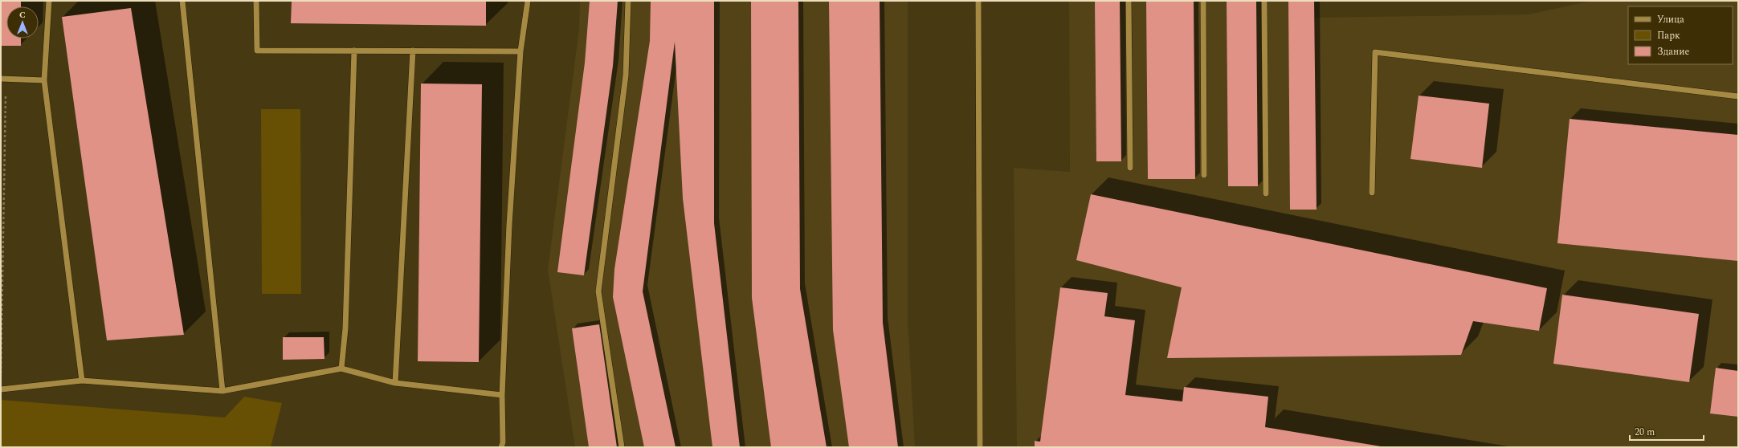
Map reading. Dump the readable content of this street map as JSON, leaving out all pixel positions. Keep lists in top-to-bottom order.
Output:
{
  "legend": ["Улица", "Парк", "Здание"],
  "scale_bar": "20 m",
  "north": "top"
}
